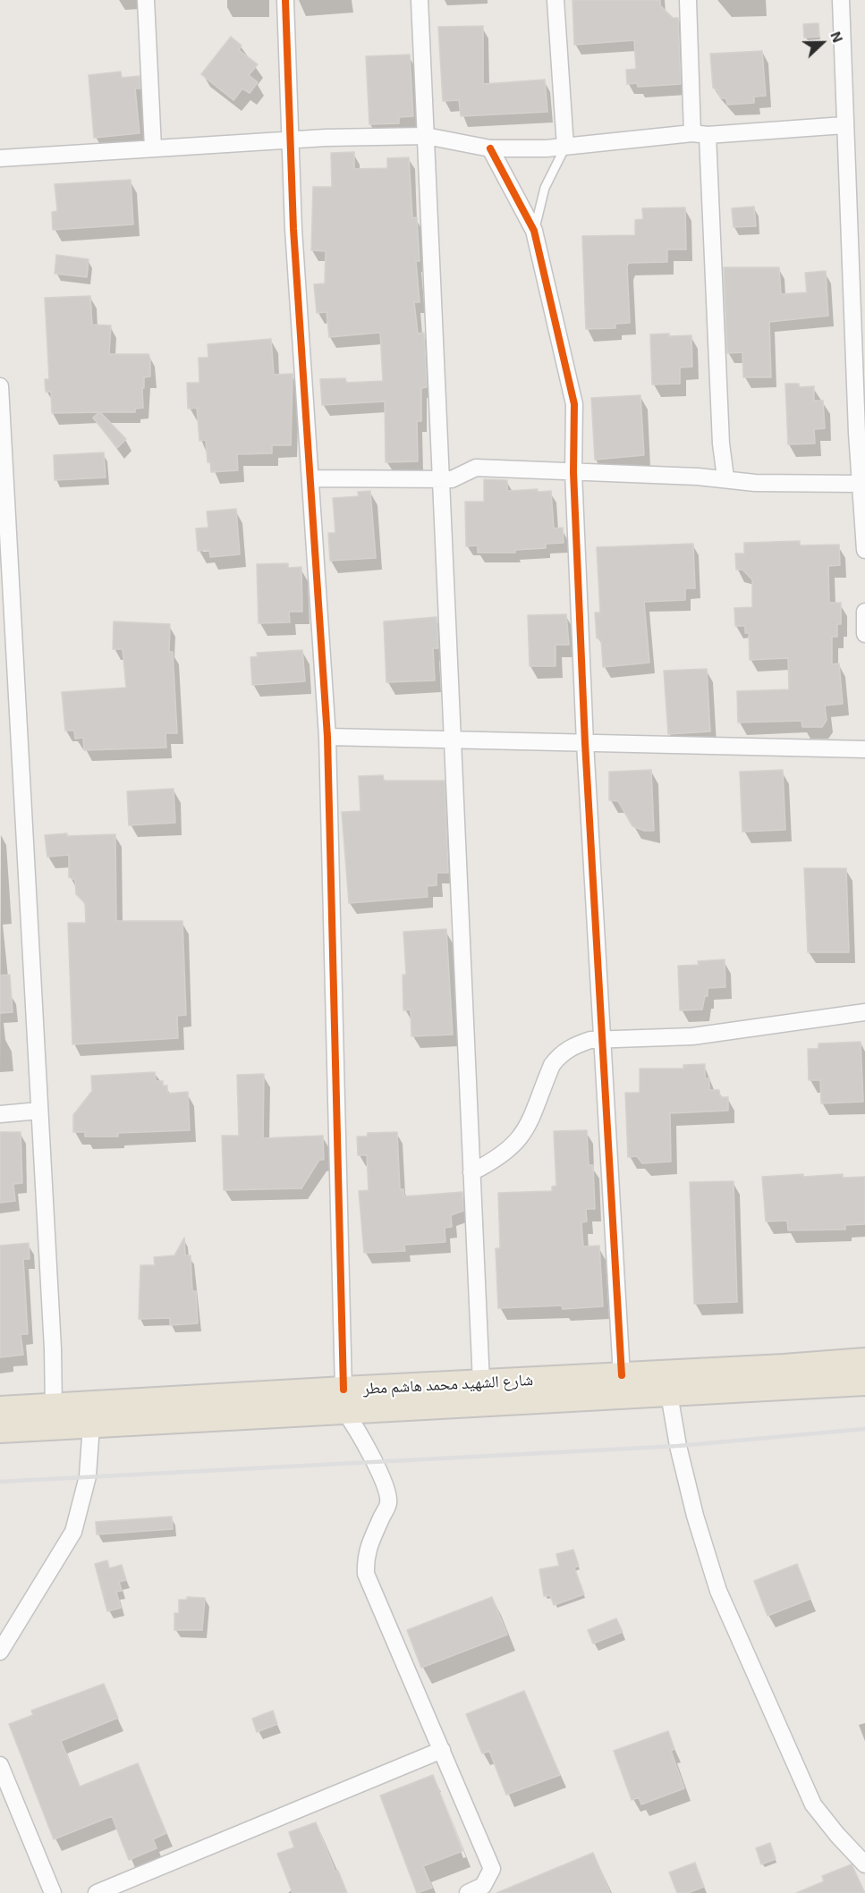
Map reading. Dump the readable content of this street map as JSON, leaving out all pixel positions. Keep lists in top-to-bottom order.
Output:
{
  "streets": {
    "main road": ["شارع الشهيد محمد هاشم مطر"]
  },
  "north": "right"
}
